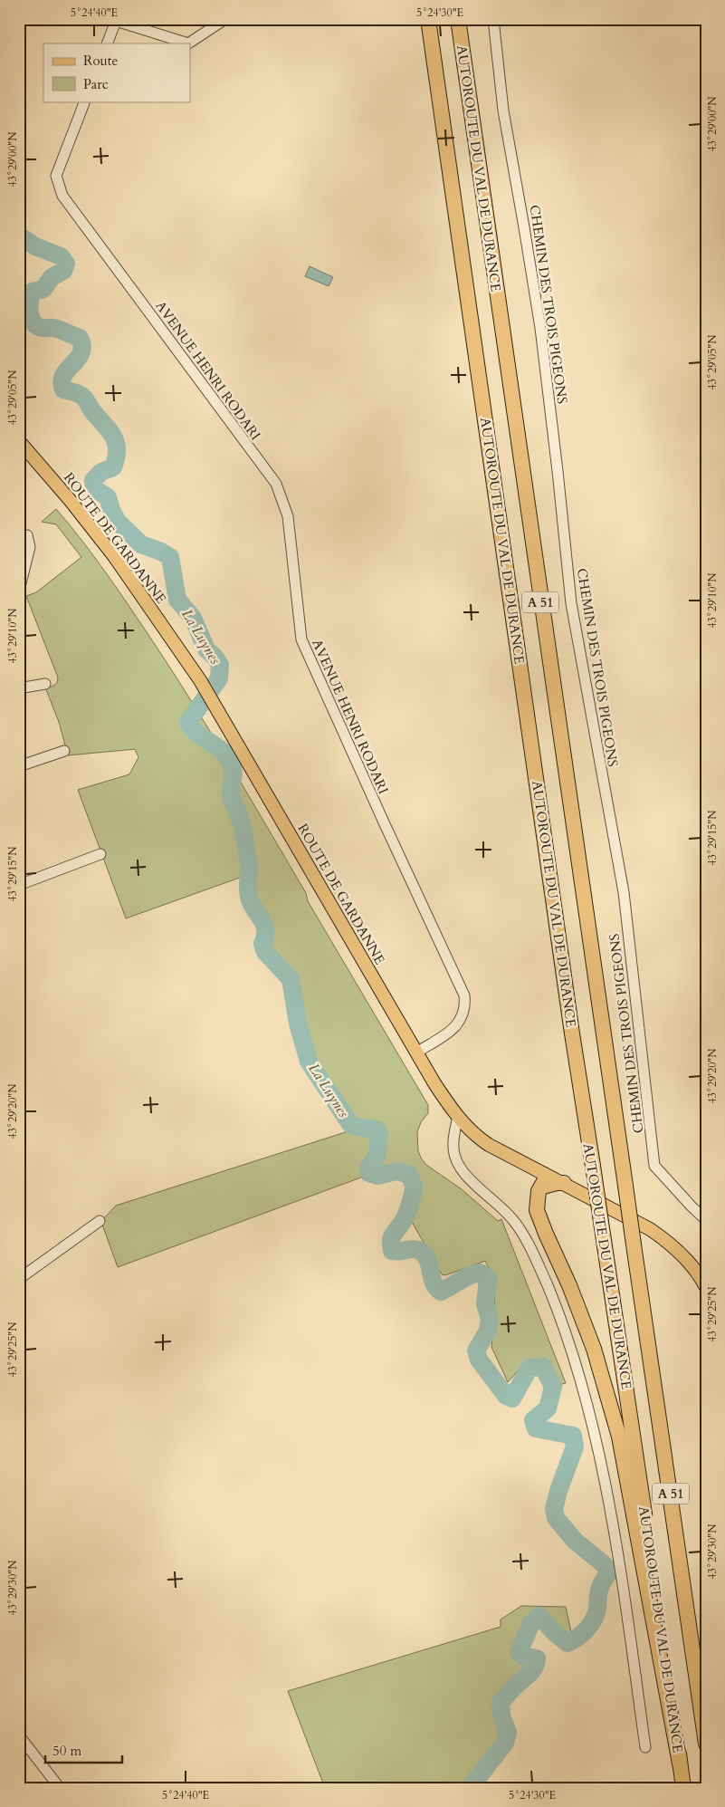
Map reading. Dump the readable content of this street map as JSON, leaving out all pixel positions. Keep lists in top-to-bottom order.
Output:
{
  "streets": {
    "highway": ["AUTOROUTE DU VAL DE DURANCE", "A 51"],
    "main road": ["ROUTE DE GARDANNE"],
    "street": ["CHEMIN DES TROIS PIGEONS", "AVENUE HENRI RODARI"]
  },
  "crossings": [
    ["AVENUE HENRI RODARI", "ROUTE DE GARDANNE"]
  ],
  "water": ["La Luynes"],
  "legend": ["Route", "Parc"],
  "scale_bar": "50 m",
  "coordinates": [
    "5°24'40\"E",
    "5°24'30\"E",
    "43°29'00\"N",
    "43°29'05\"N",
    "43°29'10\"N",
    "43°29'15\"N",
    "43°29'20\"N",
    "43°29'25\"N",
    "43°29'30\"N"
  ]
}
